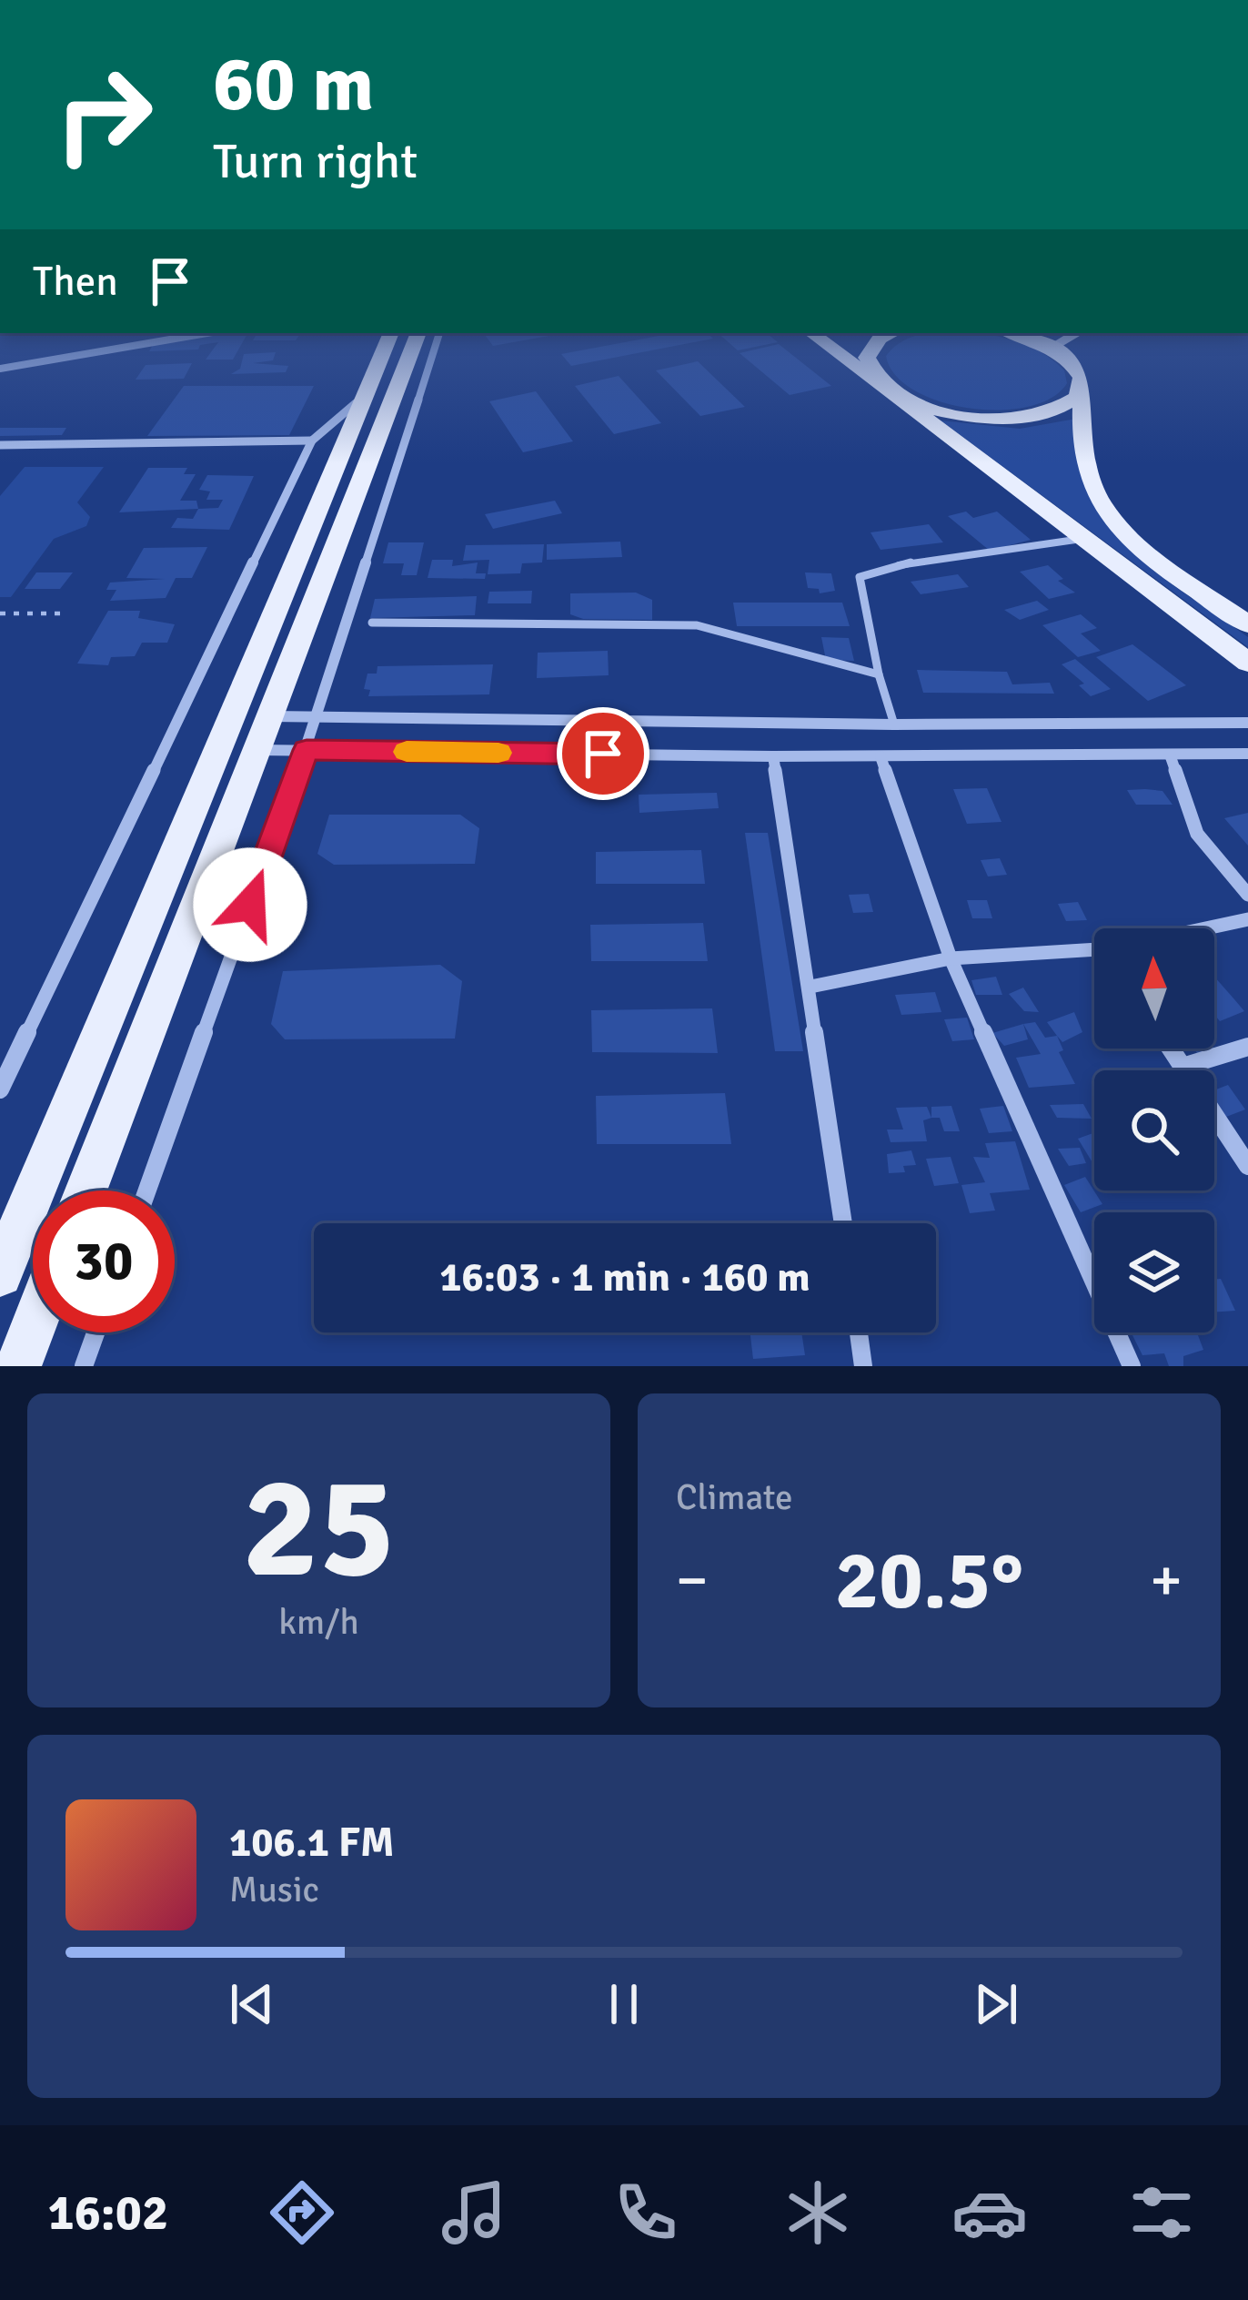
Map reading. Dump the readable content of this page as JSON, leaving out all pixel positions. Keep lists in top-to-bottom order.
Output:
{
  "north": "top",
  "page": {
    "turn": ["60 m", "Turn right"],
    "then": "Then",
    "limit": "30",
    "trip": "16:03 · 1 min · 160 m",
    "tile": [
      ["25", "km/h"],
      "Climate"
    ],
    "heat": ["−", "20.5°", "+"],
    "song": ["106.1 FM", "Music"],
    "tabs": "16:02"
  }
}
